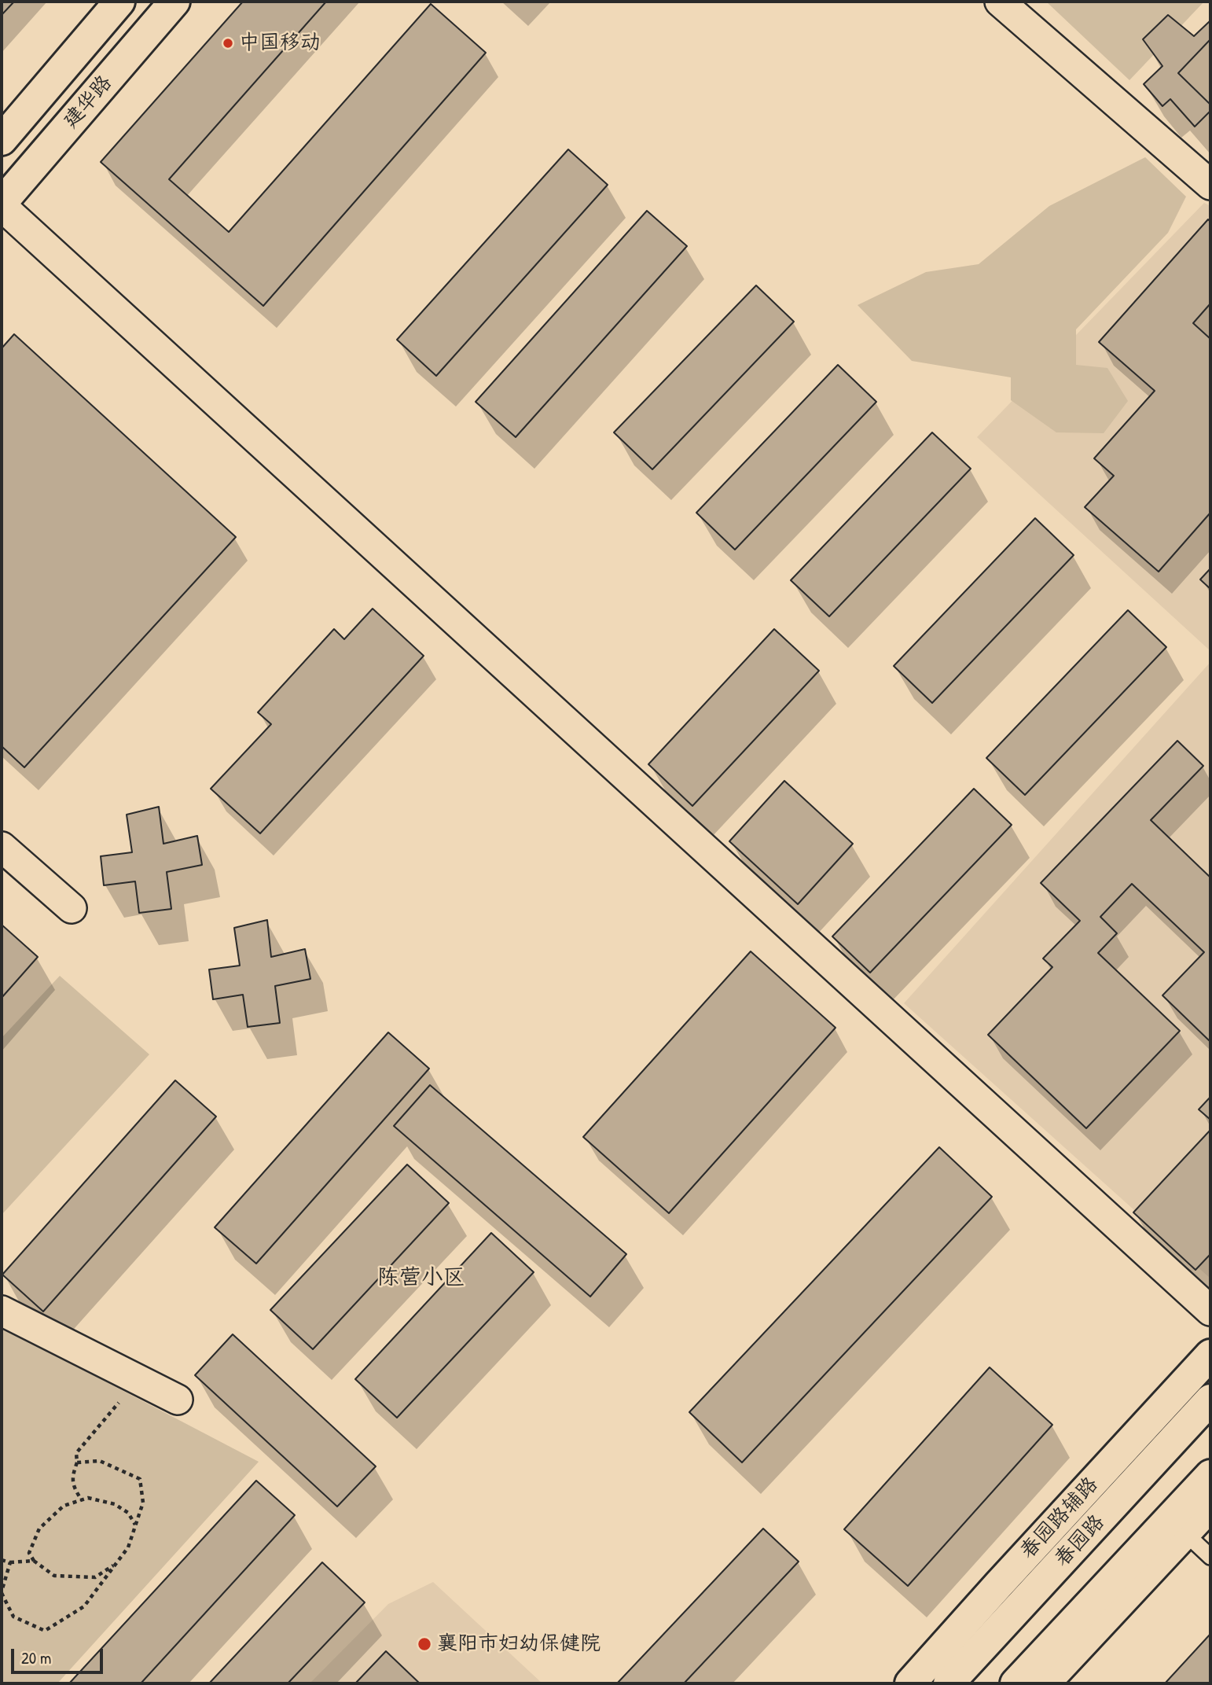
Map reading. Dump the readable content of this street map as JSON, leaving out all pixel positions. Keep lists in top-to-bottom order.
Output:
{
  "streets": {
    "main road": ["建华路", "春园路辅路", "春园路"]
  },
  "districts": ["陈营小区"],
  "places": ["中国移动", "襄阳市妇幼保健院"],
  "scale_bar": "20 m"
}
